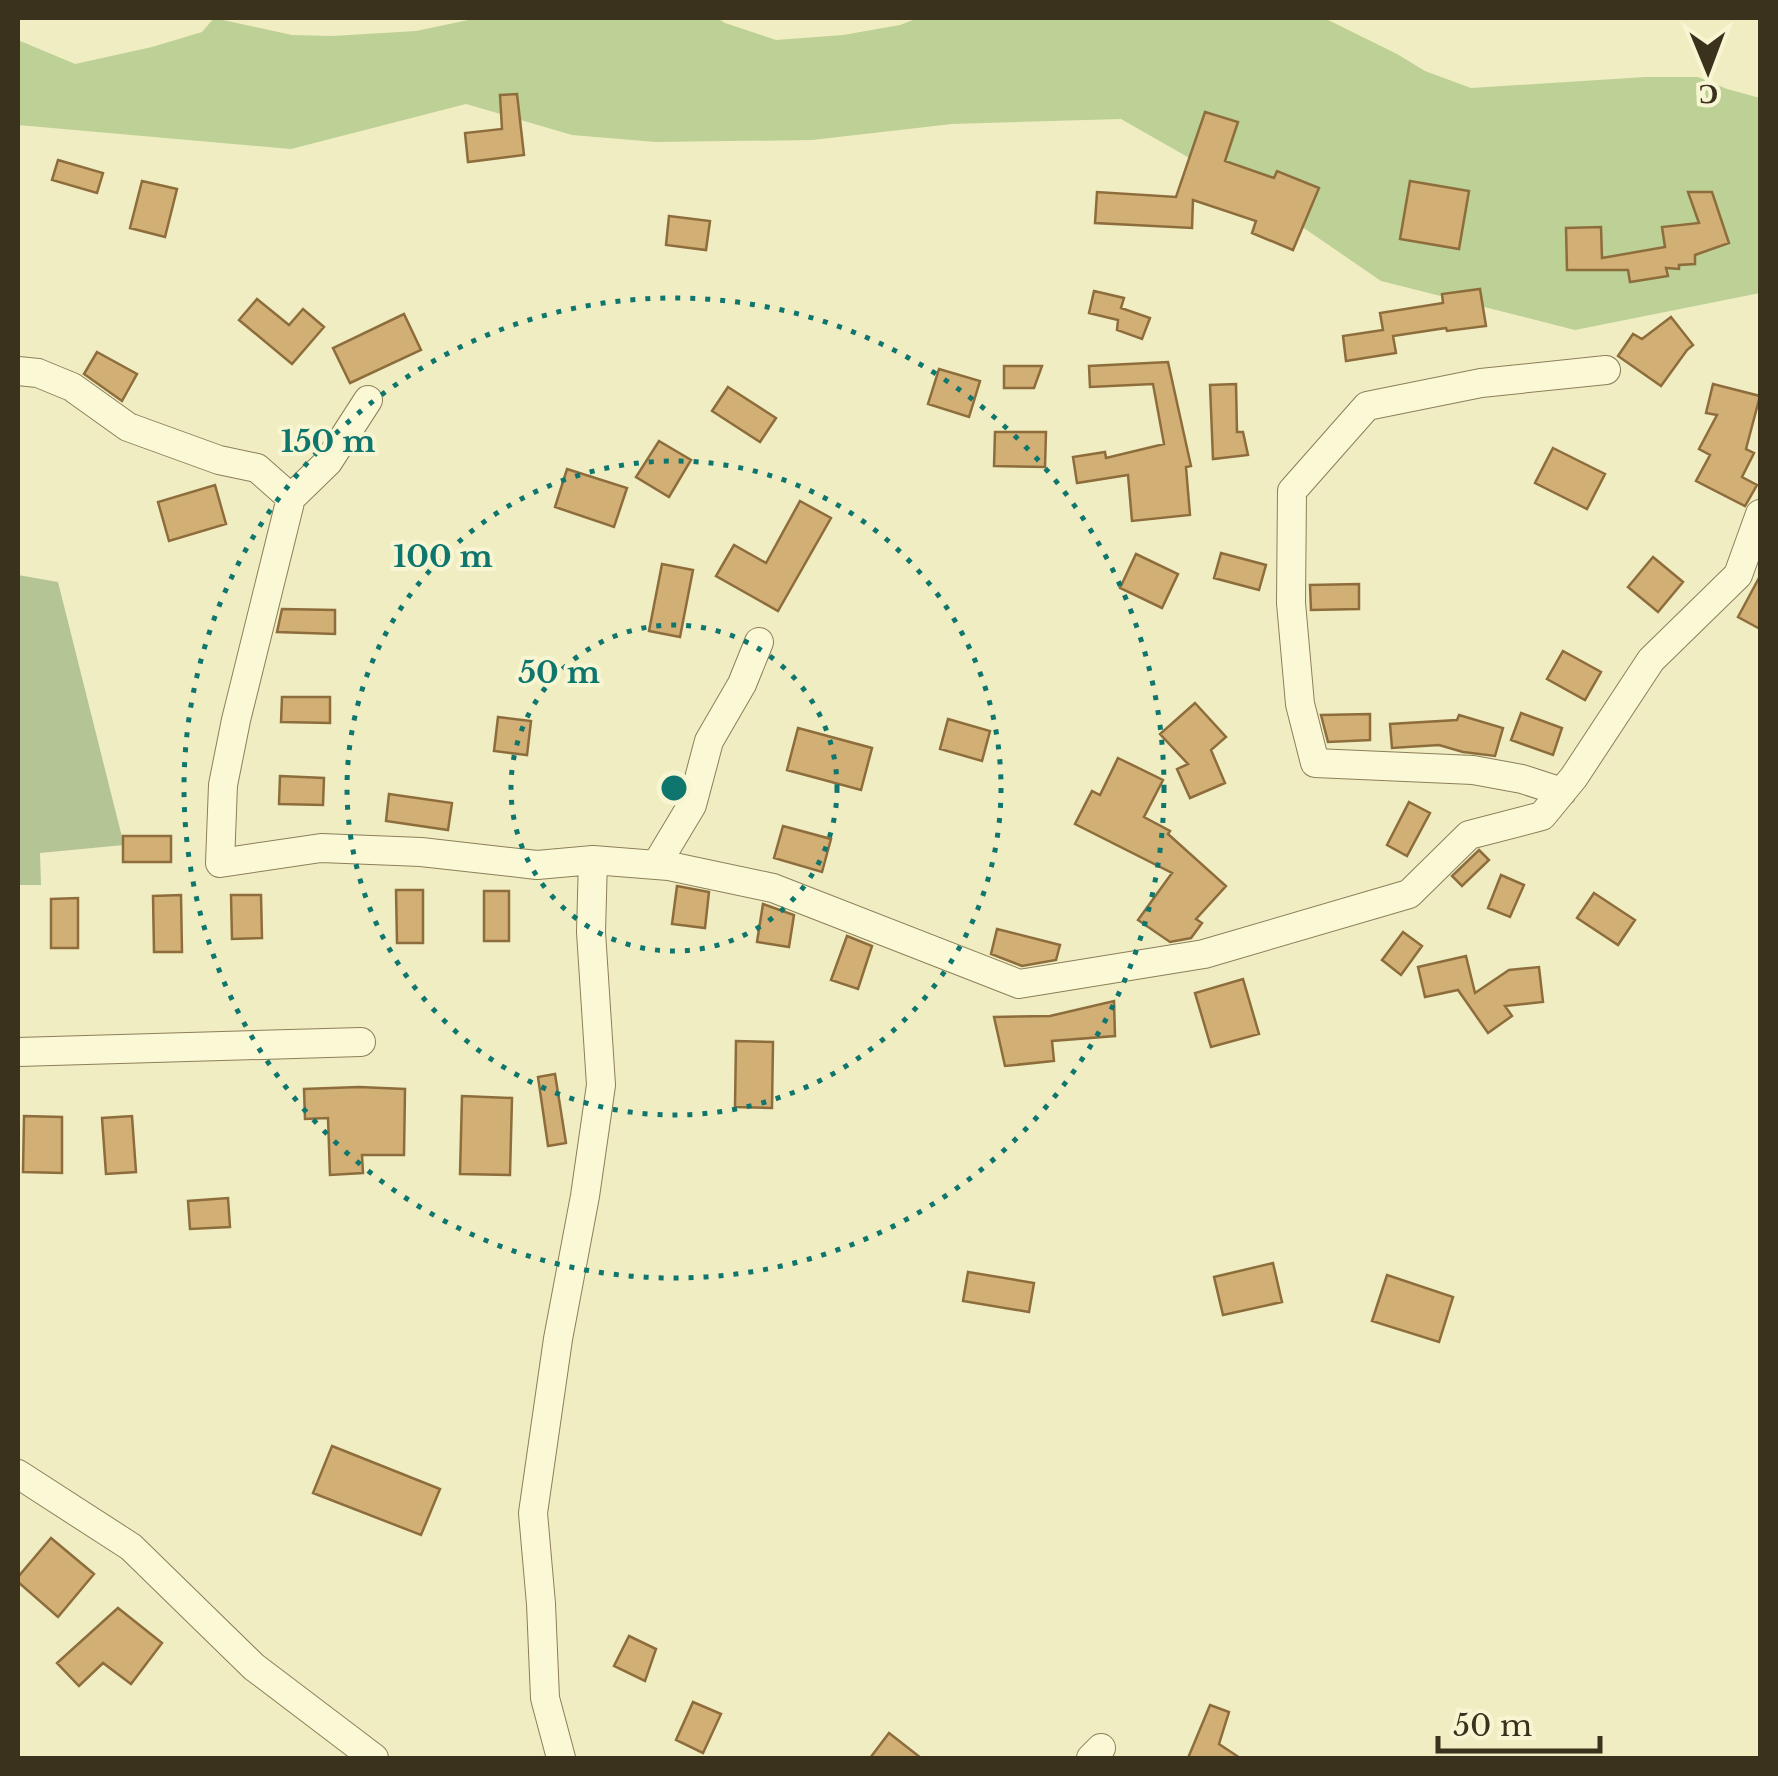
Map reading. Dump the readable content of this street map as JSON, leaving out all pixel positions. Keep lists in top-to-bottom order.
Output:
{
  "scale_bar": "50 m",
  "north": "bottom",
  "rings": ["150 m", "100 m", "50 m"]
}
